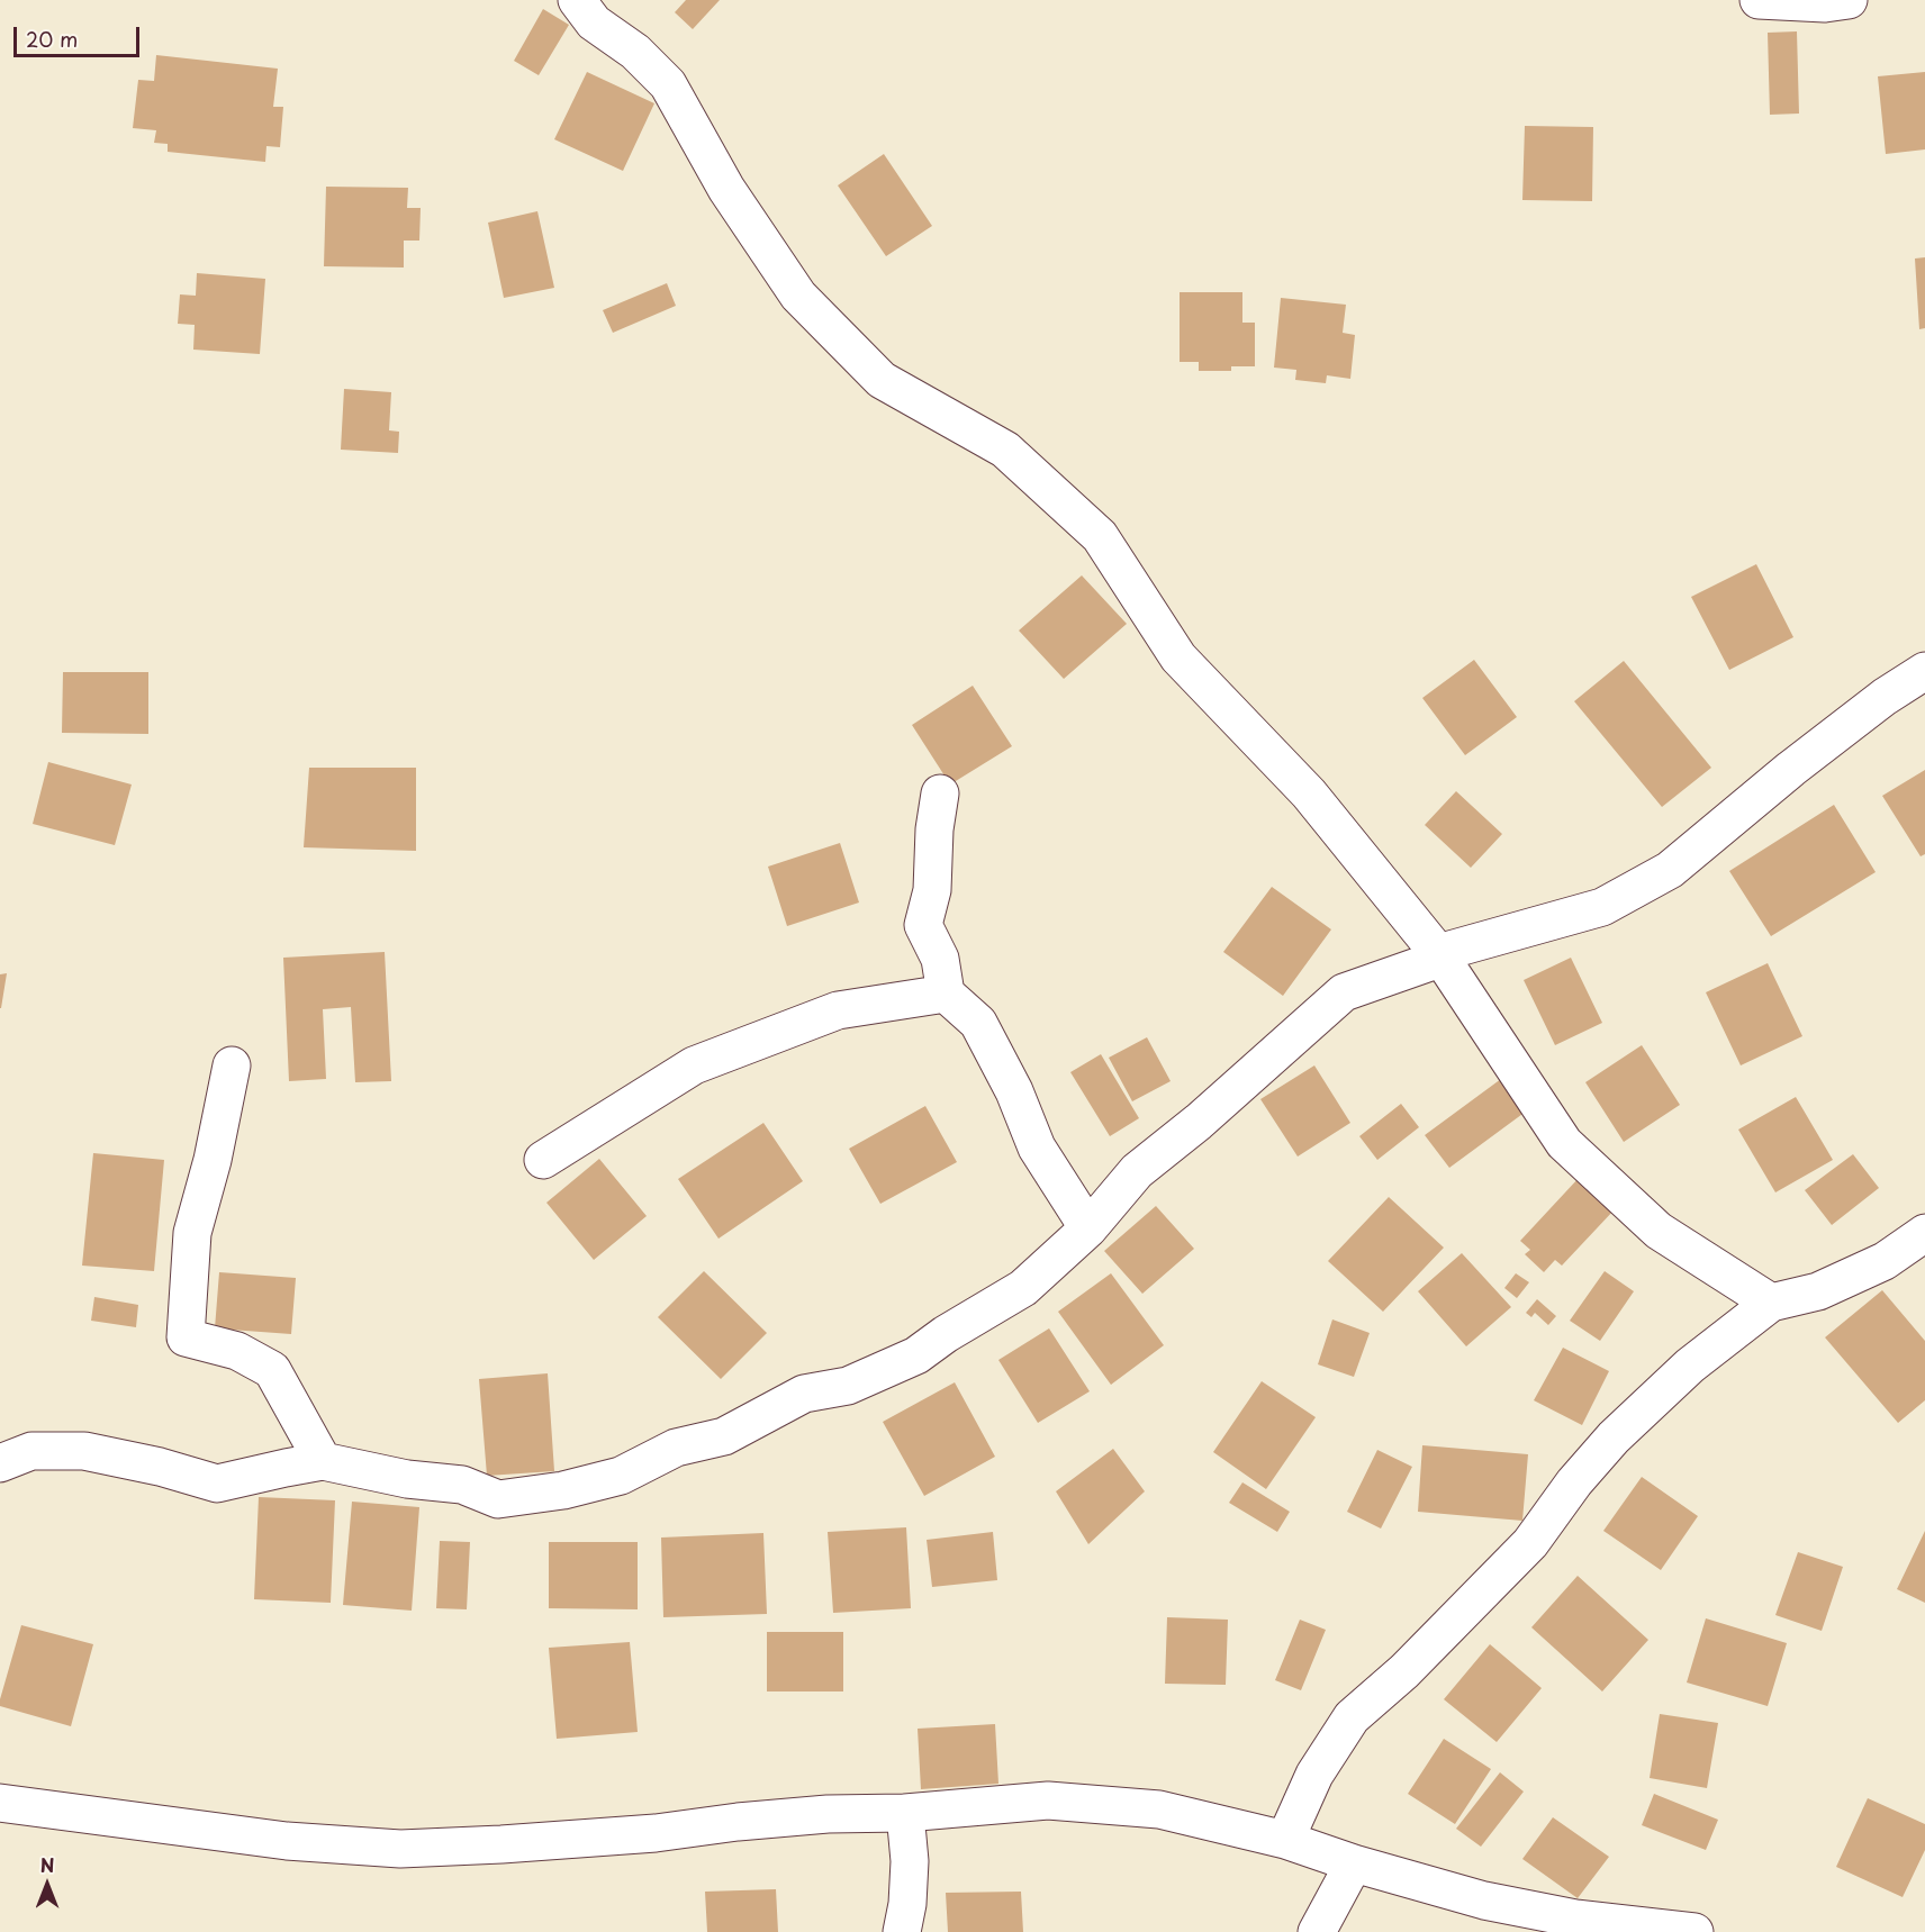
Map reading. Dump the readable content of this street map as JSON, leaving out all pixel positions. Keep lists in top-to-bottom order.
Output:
{
  "scale_bar": "20 m",
  "north": "top"
}
